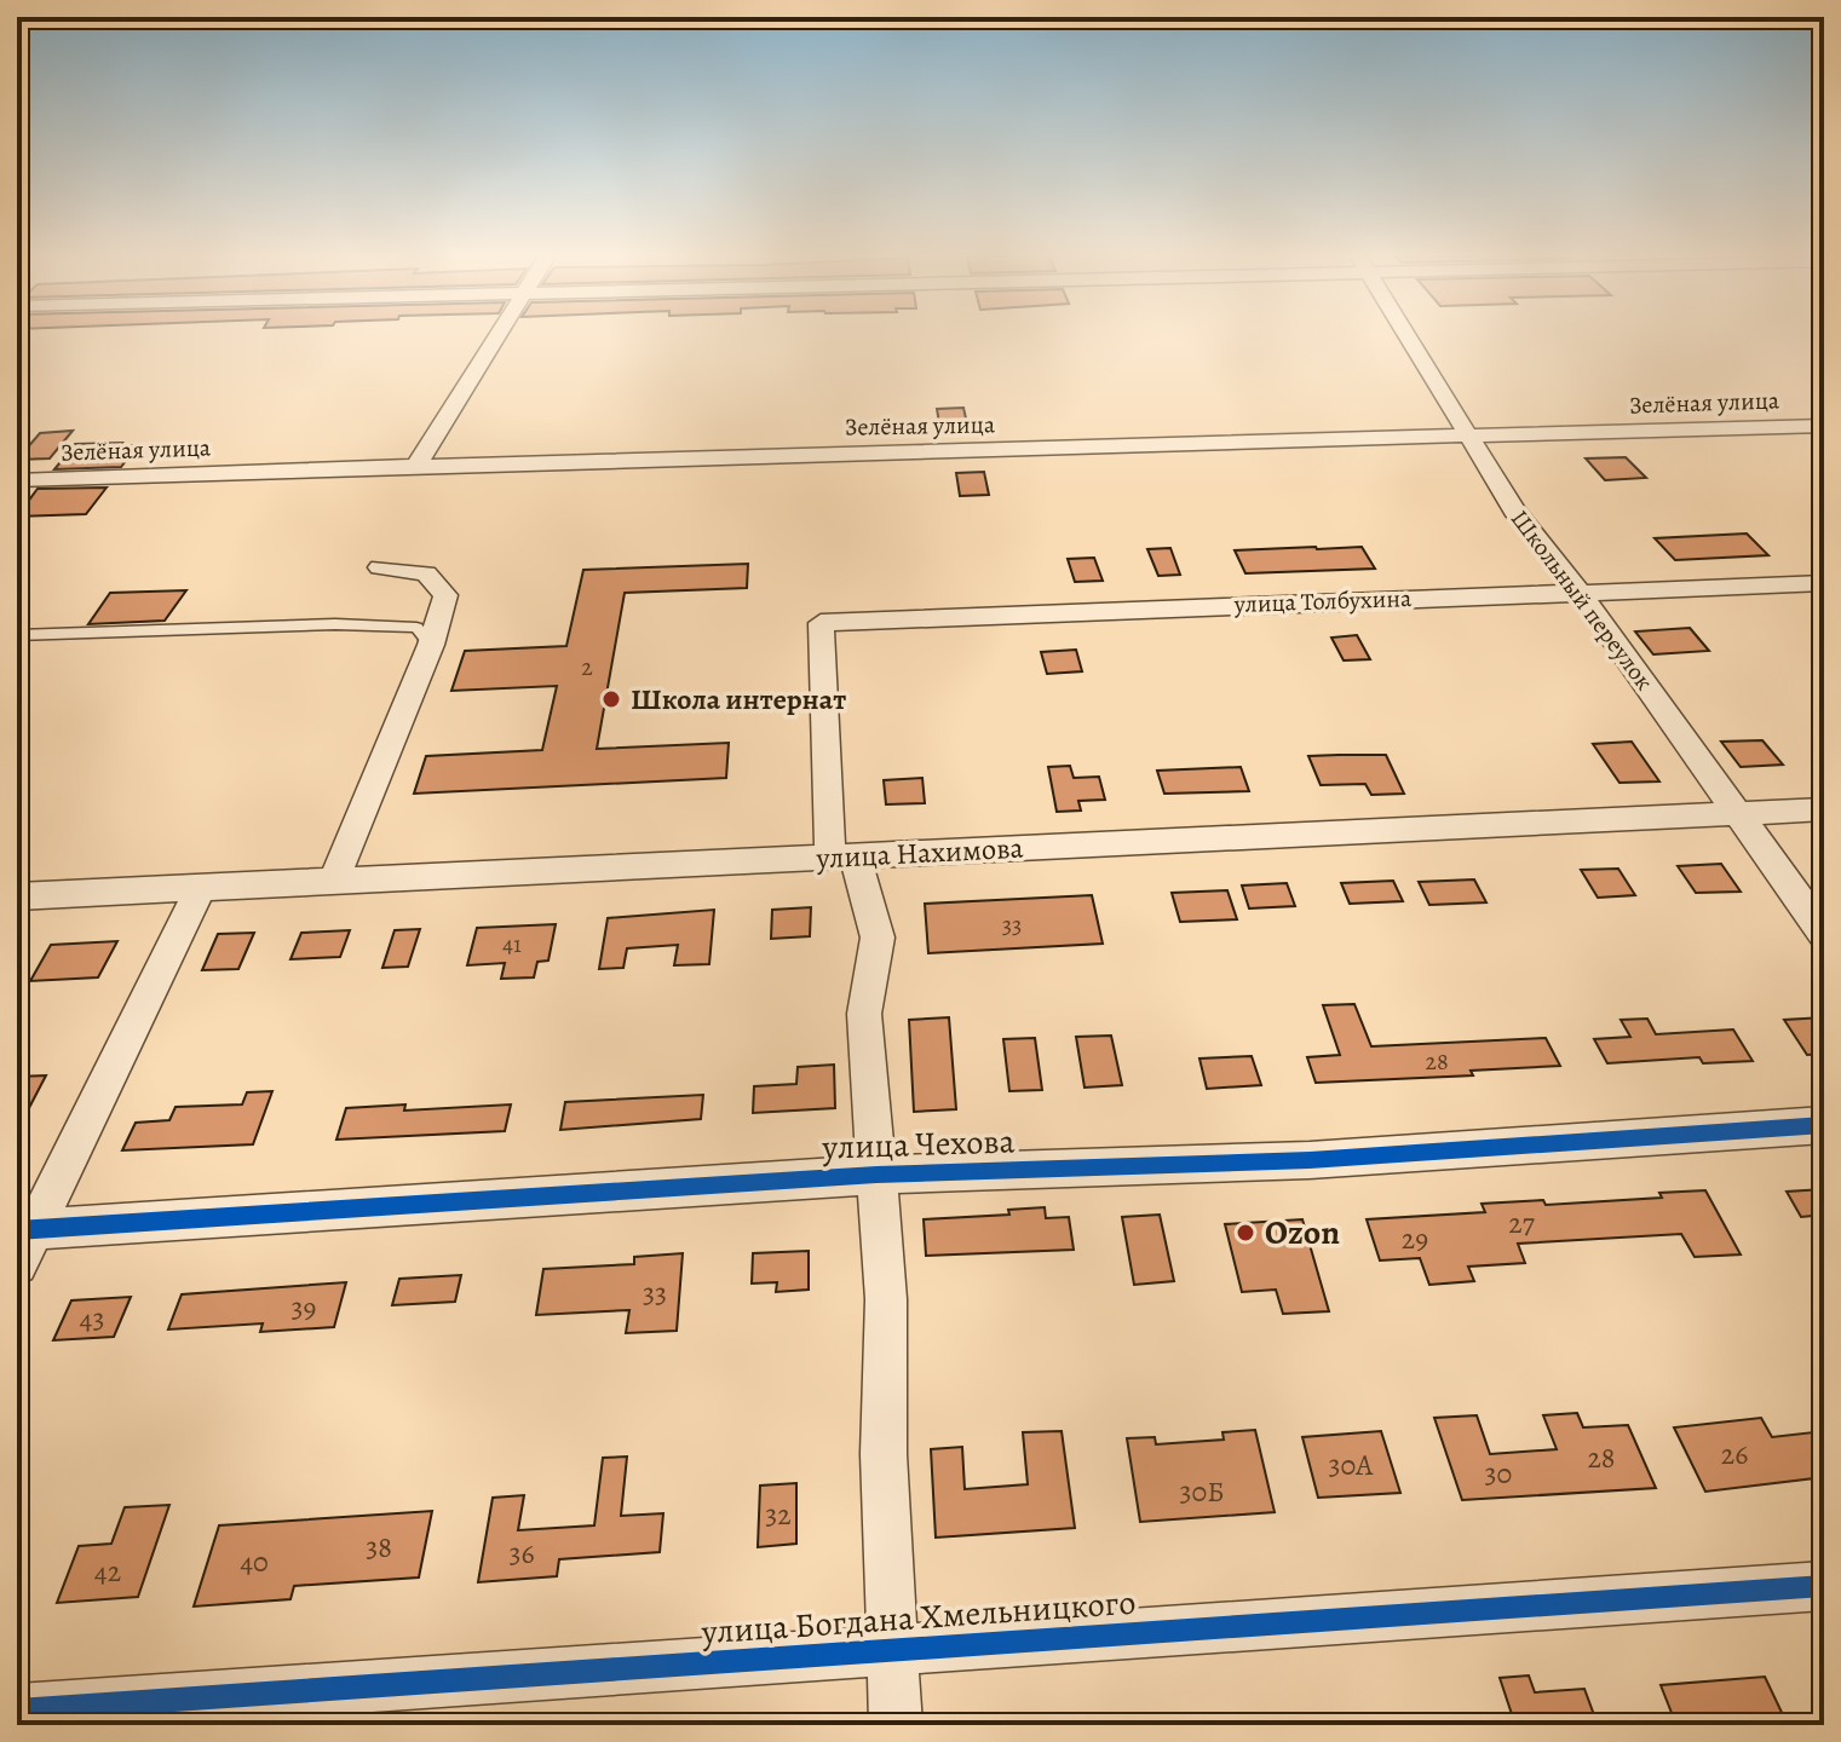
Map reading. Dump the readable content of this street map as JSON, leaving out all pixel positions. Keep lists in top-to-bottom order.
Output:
{
  "streets": {
    "street": [
      "Зелёная улица",
      "Школьный переулок",
      "улица Толбухина",
      "улица Нахимова",
      "улица Чехова",
      "улица Богдана Хмельницкого"
    ]
  },
  "crossings": [
    ["Зелёная улица", "Школьный переулок"],
    ["Школьный переулок", "улица Толбухина"],
    ["Школьный переулок", "улица Нахимова"],
    ["улица Толбухина", "улица Нахимова"]
  ],
  "places": ["Школа интернат", "Ozon"],
  "house_numbers": [
    "2",
    "33",
    "41",
    "28",
    "27",
    "29",
    "33",
    "39",
    "43",
    "26",
    "28",
    "30А",
    "30",
    "30Б",
    "32",
    "38",
    "36",
    "40",
    "42"
  ]
}
